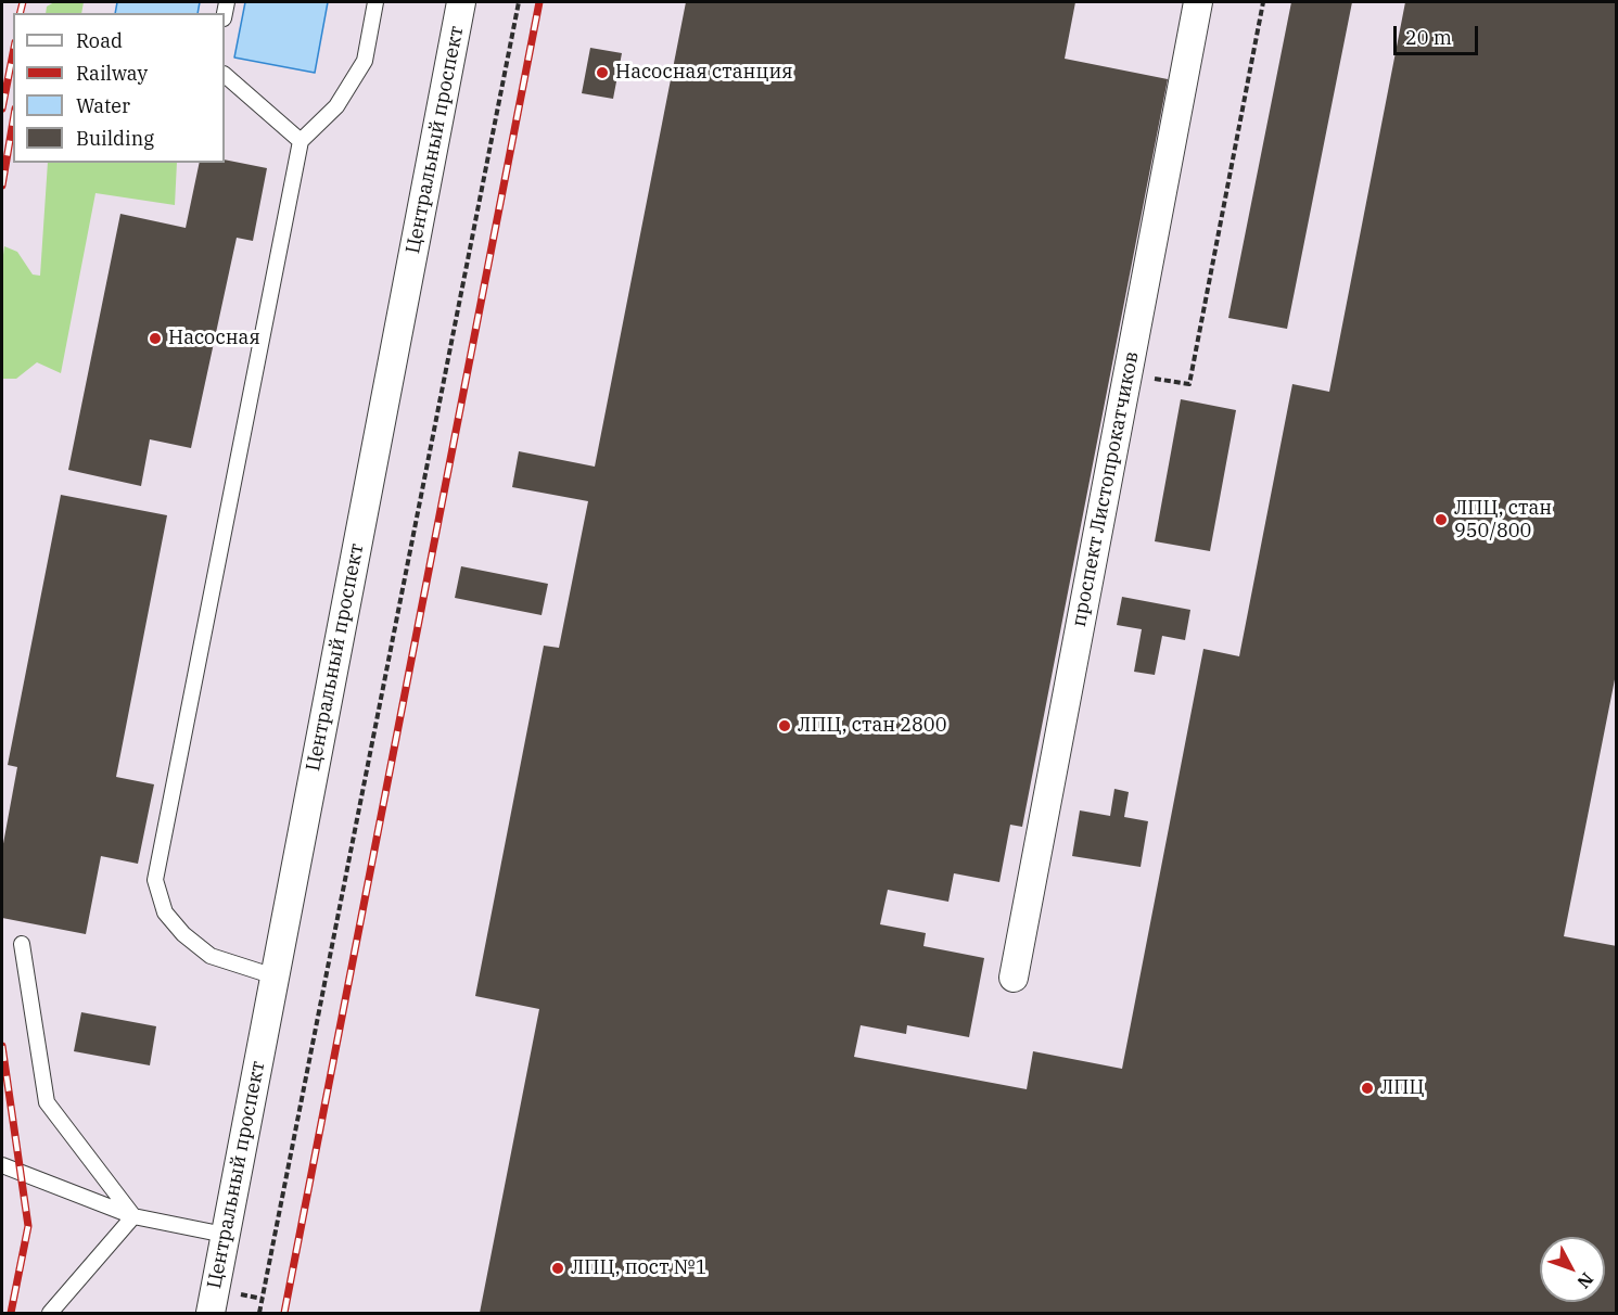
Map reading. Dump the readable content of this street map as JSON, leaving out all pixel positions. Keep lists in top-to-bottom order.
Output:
{
  "streets": {
    "street": ["Центральный проспект", "проспект Листопрокатчиков"]
  },
  "places": [
    "Насосная станция",
    "Насосная",
    "ЛПЦ, стан 950/800",
    "ЛПЦ, стан 2800",
    "ЛПЦ",
    "ЛПЦ, пост №1"
  ],
  "legend": [
    "Road",
    "Railway",
    "Water",
    "Building"
  ],
  "scale_bar": "20 m",
  "north": "bottom right"
}
